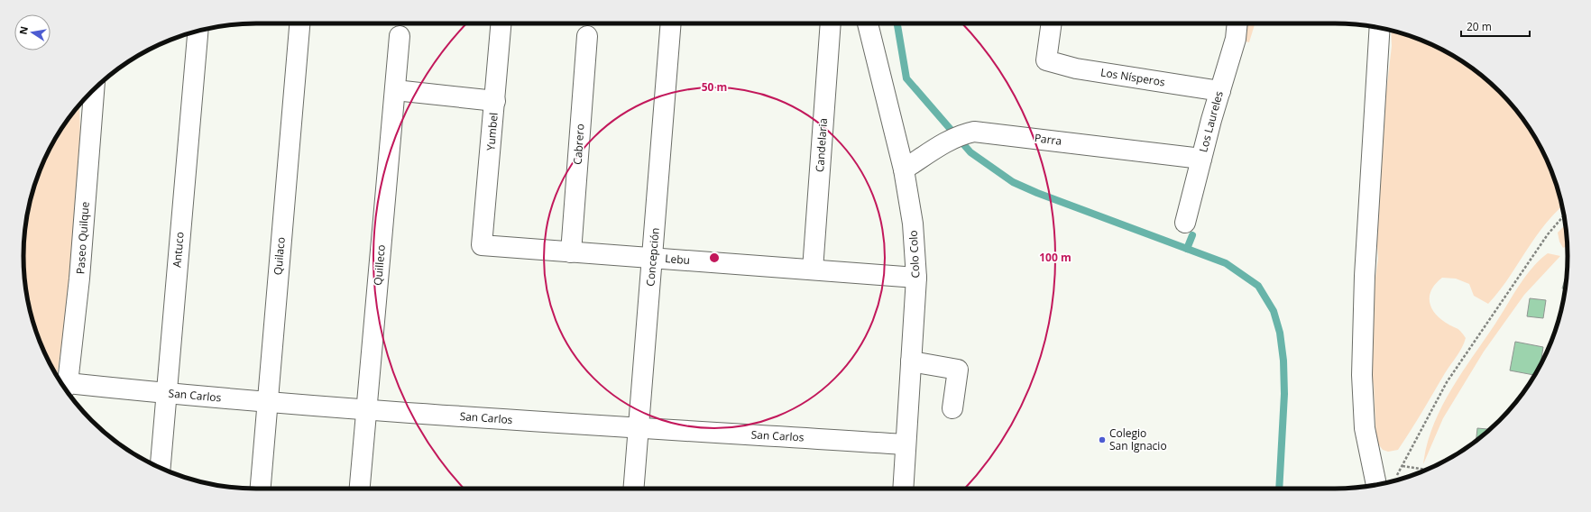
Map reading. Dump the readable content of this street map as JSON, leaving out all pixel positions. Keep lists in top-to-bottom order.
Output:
{
  "streets": {
    "street": [
      "Los Nísperos",
      "Los Laureles",
      "Yumbel",
      "Parra",
      "Cabrero",
      "Candelaria",
      "Paseo Quilque",
      "Antuco",
      "Colo Colo",
      "Quilaco",
      "Concepción",
      "Lebu",
      "Quilleco",
      "San Carlos"
    ]
  },
  "crossings": [
    ["Los Nísperos", "Los Laureles"],
    ["Los Laureles", "Parra"],
    ["Yumbel", "Lebu"],
    ["Parra", "Colo Colo"],
    ["Cabrero", "Lebu"],
    ["Candelaria", "Lebu"],
    ["Paseo Quilque", "San Carlos"],
    ["Antuco", "San Carlos"],
    ["Colo Colo", "Lebu"],
    ["Colo Colo", "San Carlos"],
    ["Quilaco", "San Carlos"],
    ["Concepción", "Lebu"],
    ["Concepción", "San Carlos"],
    ["Quilleco", "San Carlos"]
  ],
  "places": ["Colegio San Ignacio"],
  "scale_bar": "20 m",
  "north": "left",
  "rings": ["50 m", "100 m"]
}
